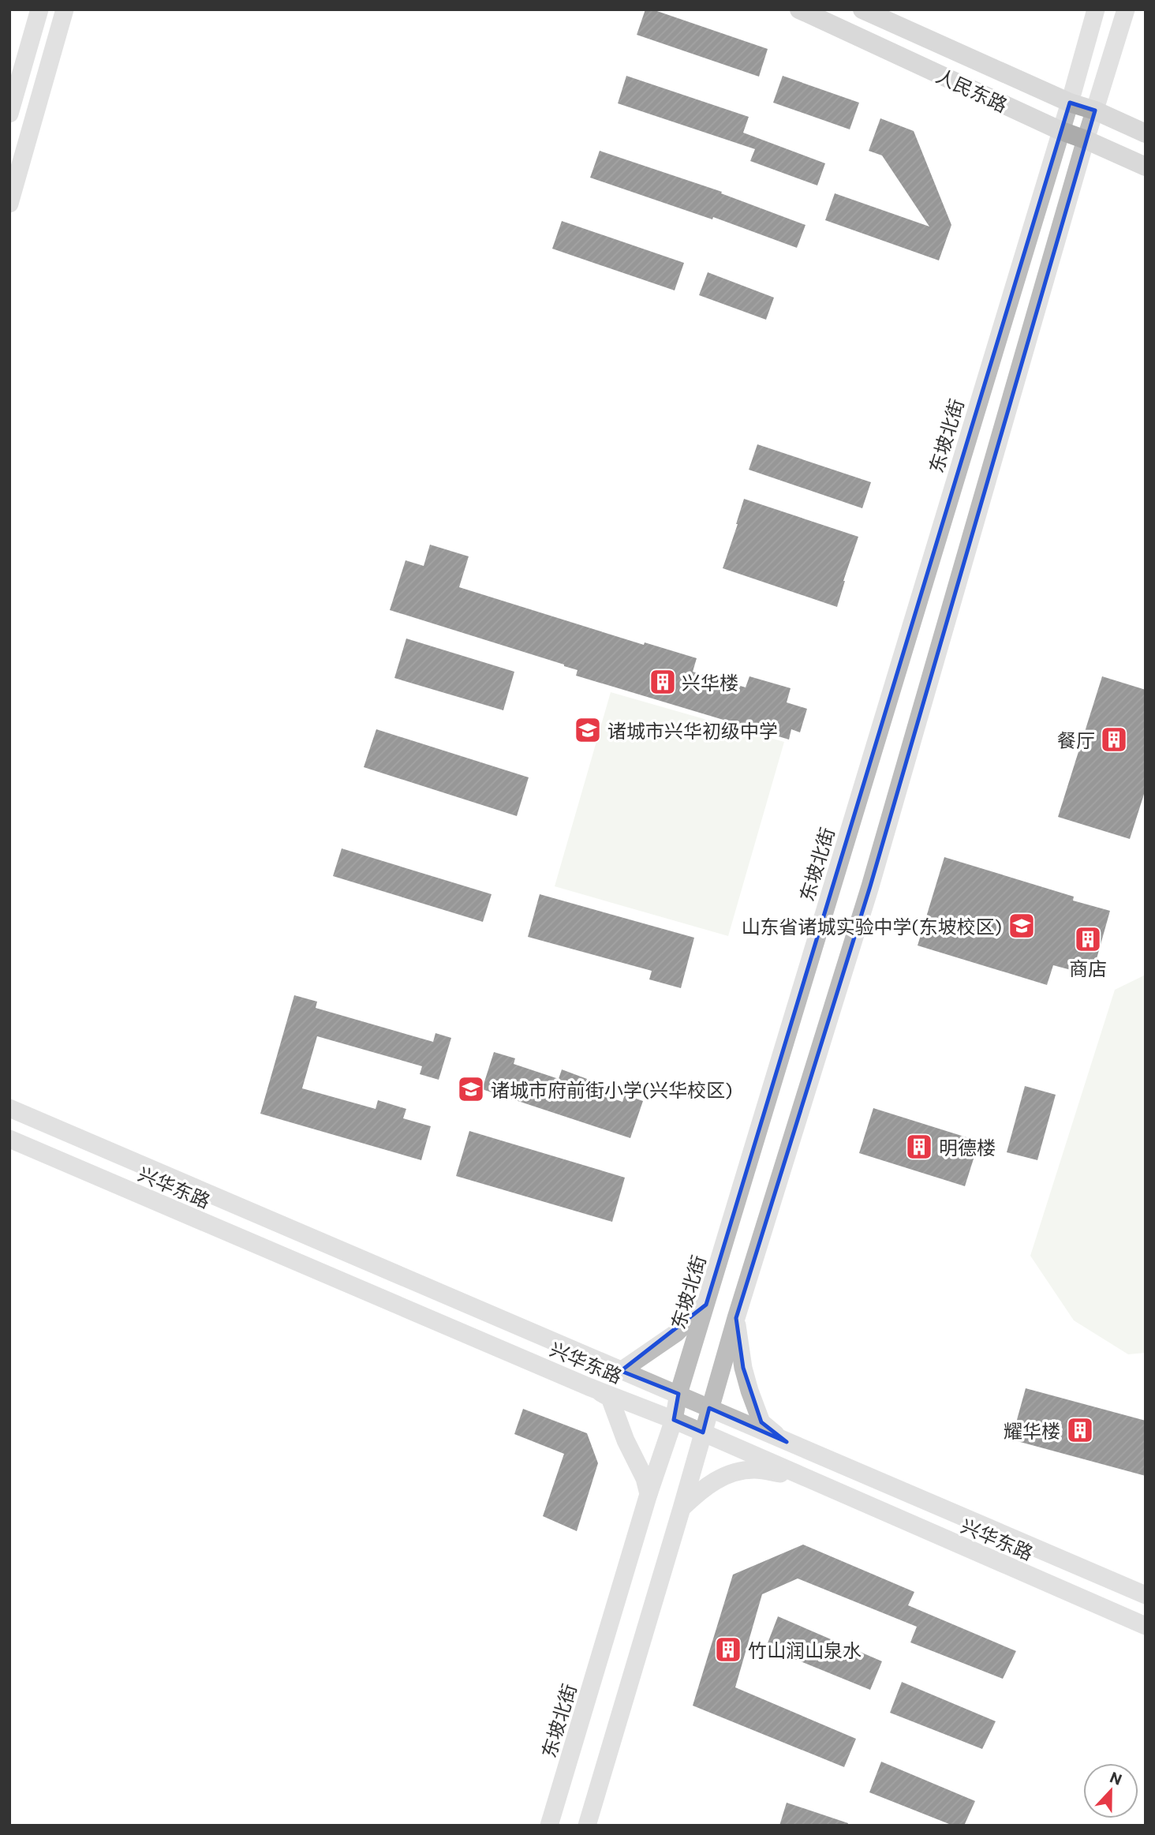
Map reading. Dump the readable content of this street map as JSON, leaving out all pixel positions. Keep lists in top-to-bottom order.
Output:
{
  "streets": {
    "main road": ["人民东路", "东坡北街", "兴华东路"]
  },
  "crossings": [
    ["人民东路", "东坡北街"],
    ["东坡北街", "兴华东路"]
  ],
  "places": {
    "building": [
      "兴华楼",
      "餐厅",
      "商店",
      "明德楼",
      "耀华楼",
      "竹山润山泉水"
    ],
    "school or university": ["诸城市兴华初级中学", "山东省诸城实验中学(东坡校区)", "诸城市府前街小学(兴华校区)"]
  },
  "north": "top"
}
